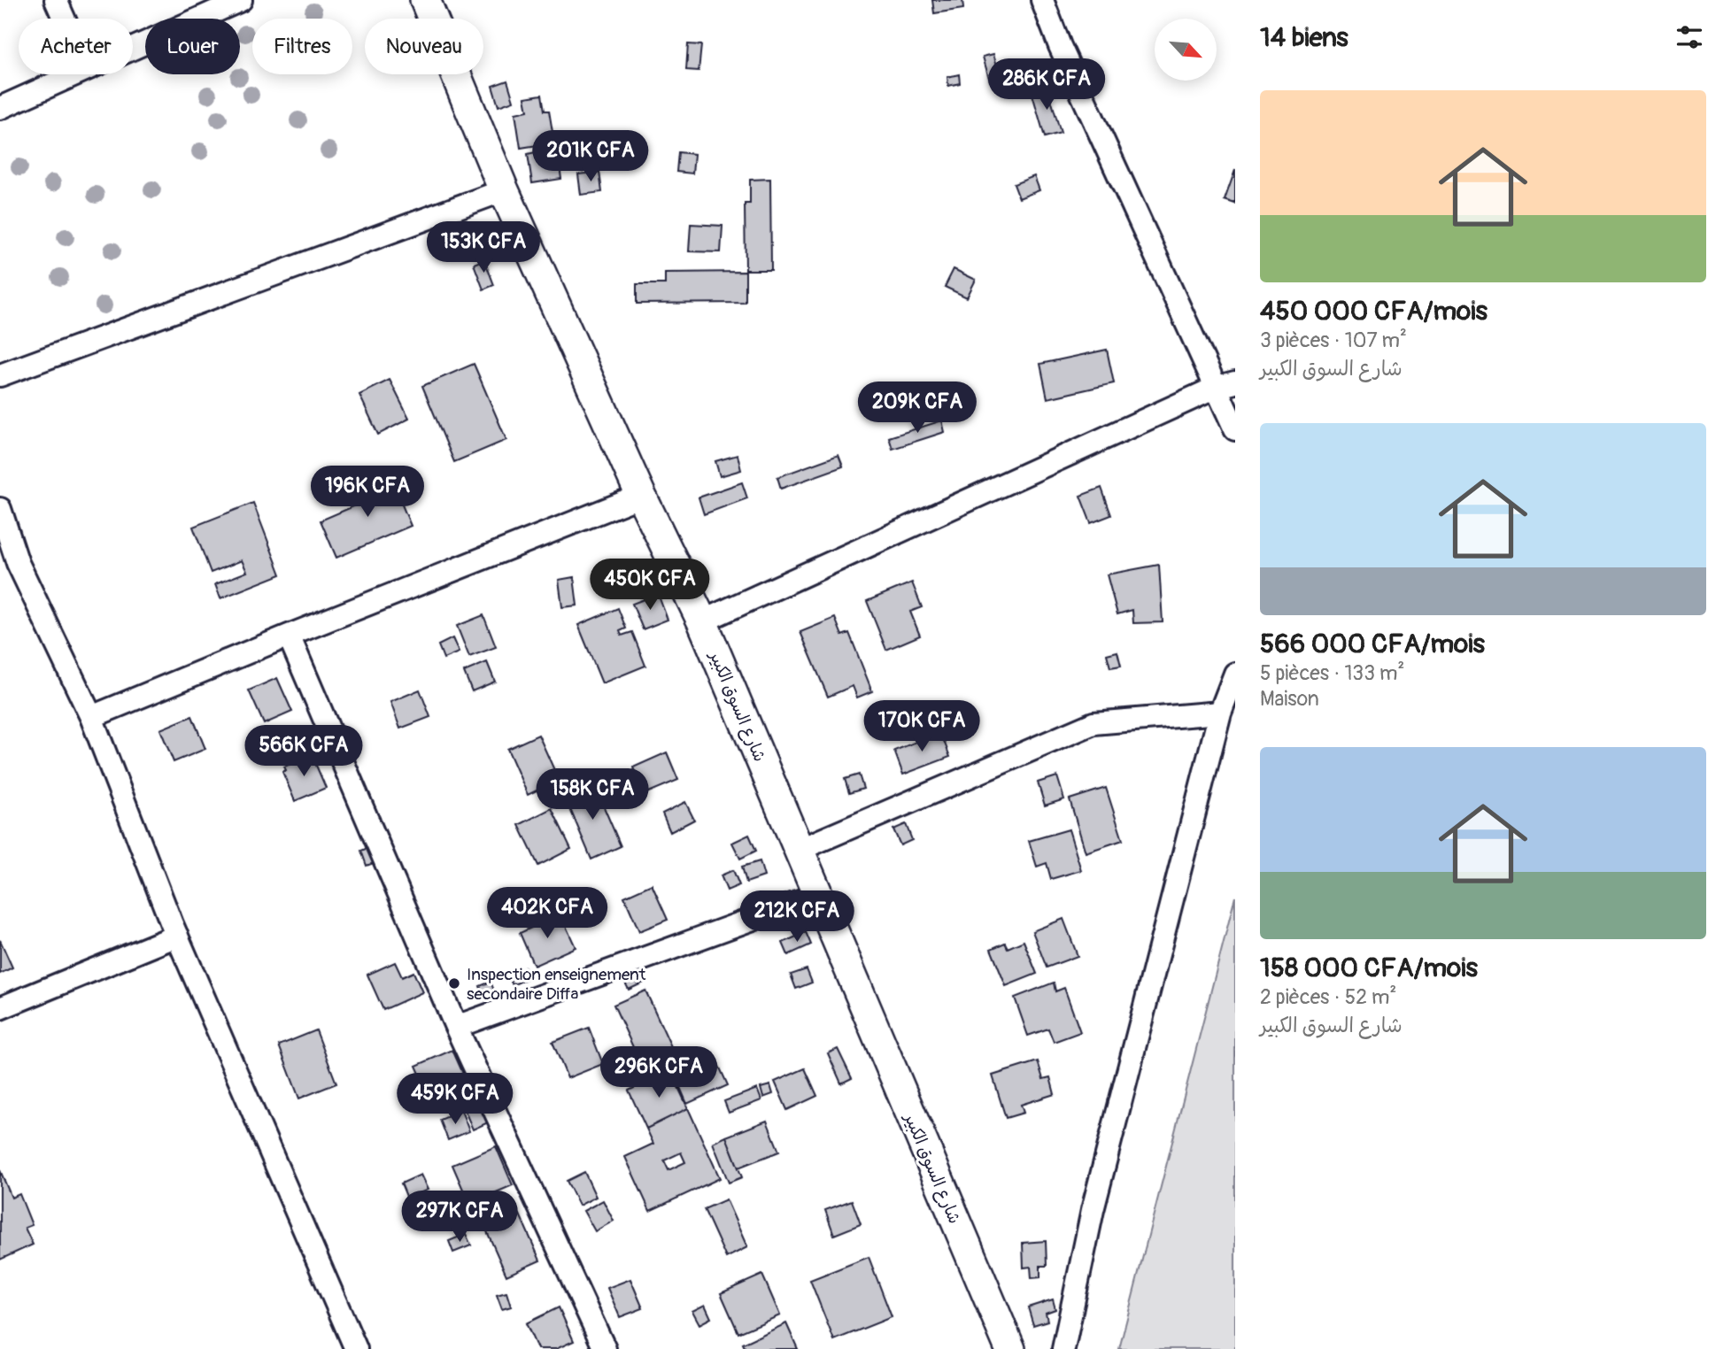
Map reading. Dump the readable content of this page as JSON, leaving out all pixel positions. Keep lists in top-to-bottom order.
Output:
{
  "streets": {
    "street": ["شارع السوق الكبير"]
  },
  "places": ["Inspection enseignement secondaire Diffa"],
  "north": "bottom right",
  "page": {
    "heading": "14 biens",
    "chip": [
      "Acheter",
      "Louer",
      "Filtres",
      "Nouveau"
    ],
    "price": [
      "286K CFA",
      "201K CFA",
      "153K CFA",
      "209K CFA",
      "196K CFA",
      "450K CFA",
      "170K CFA",
      "566K CFA",
      "158K CFA",
      "402K CFA",
      "212K CFA",
      "296K CFA",
      "459K CFA",
      "297K CFA"
    ],
    "list": [
      {
        "name": "450 000 CFA/mois",
        "note": "3 pièces · 107 m² · شارع السوق الكبير"
      },
      {
        "name": "566 000 CFA/mois",
        "note": "5 pièces · 133 m² · Maison"
      },
      {
        "name": "158 000 CFA/mois",
        "note": "2 pièces · 52 m² · شارع السوق الكبير"
      }
    ]
  }
}
